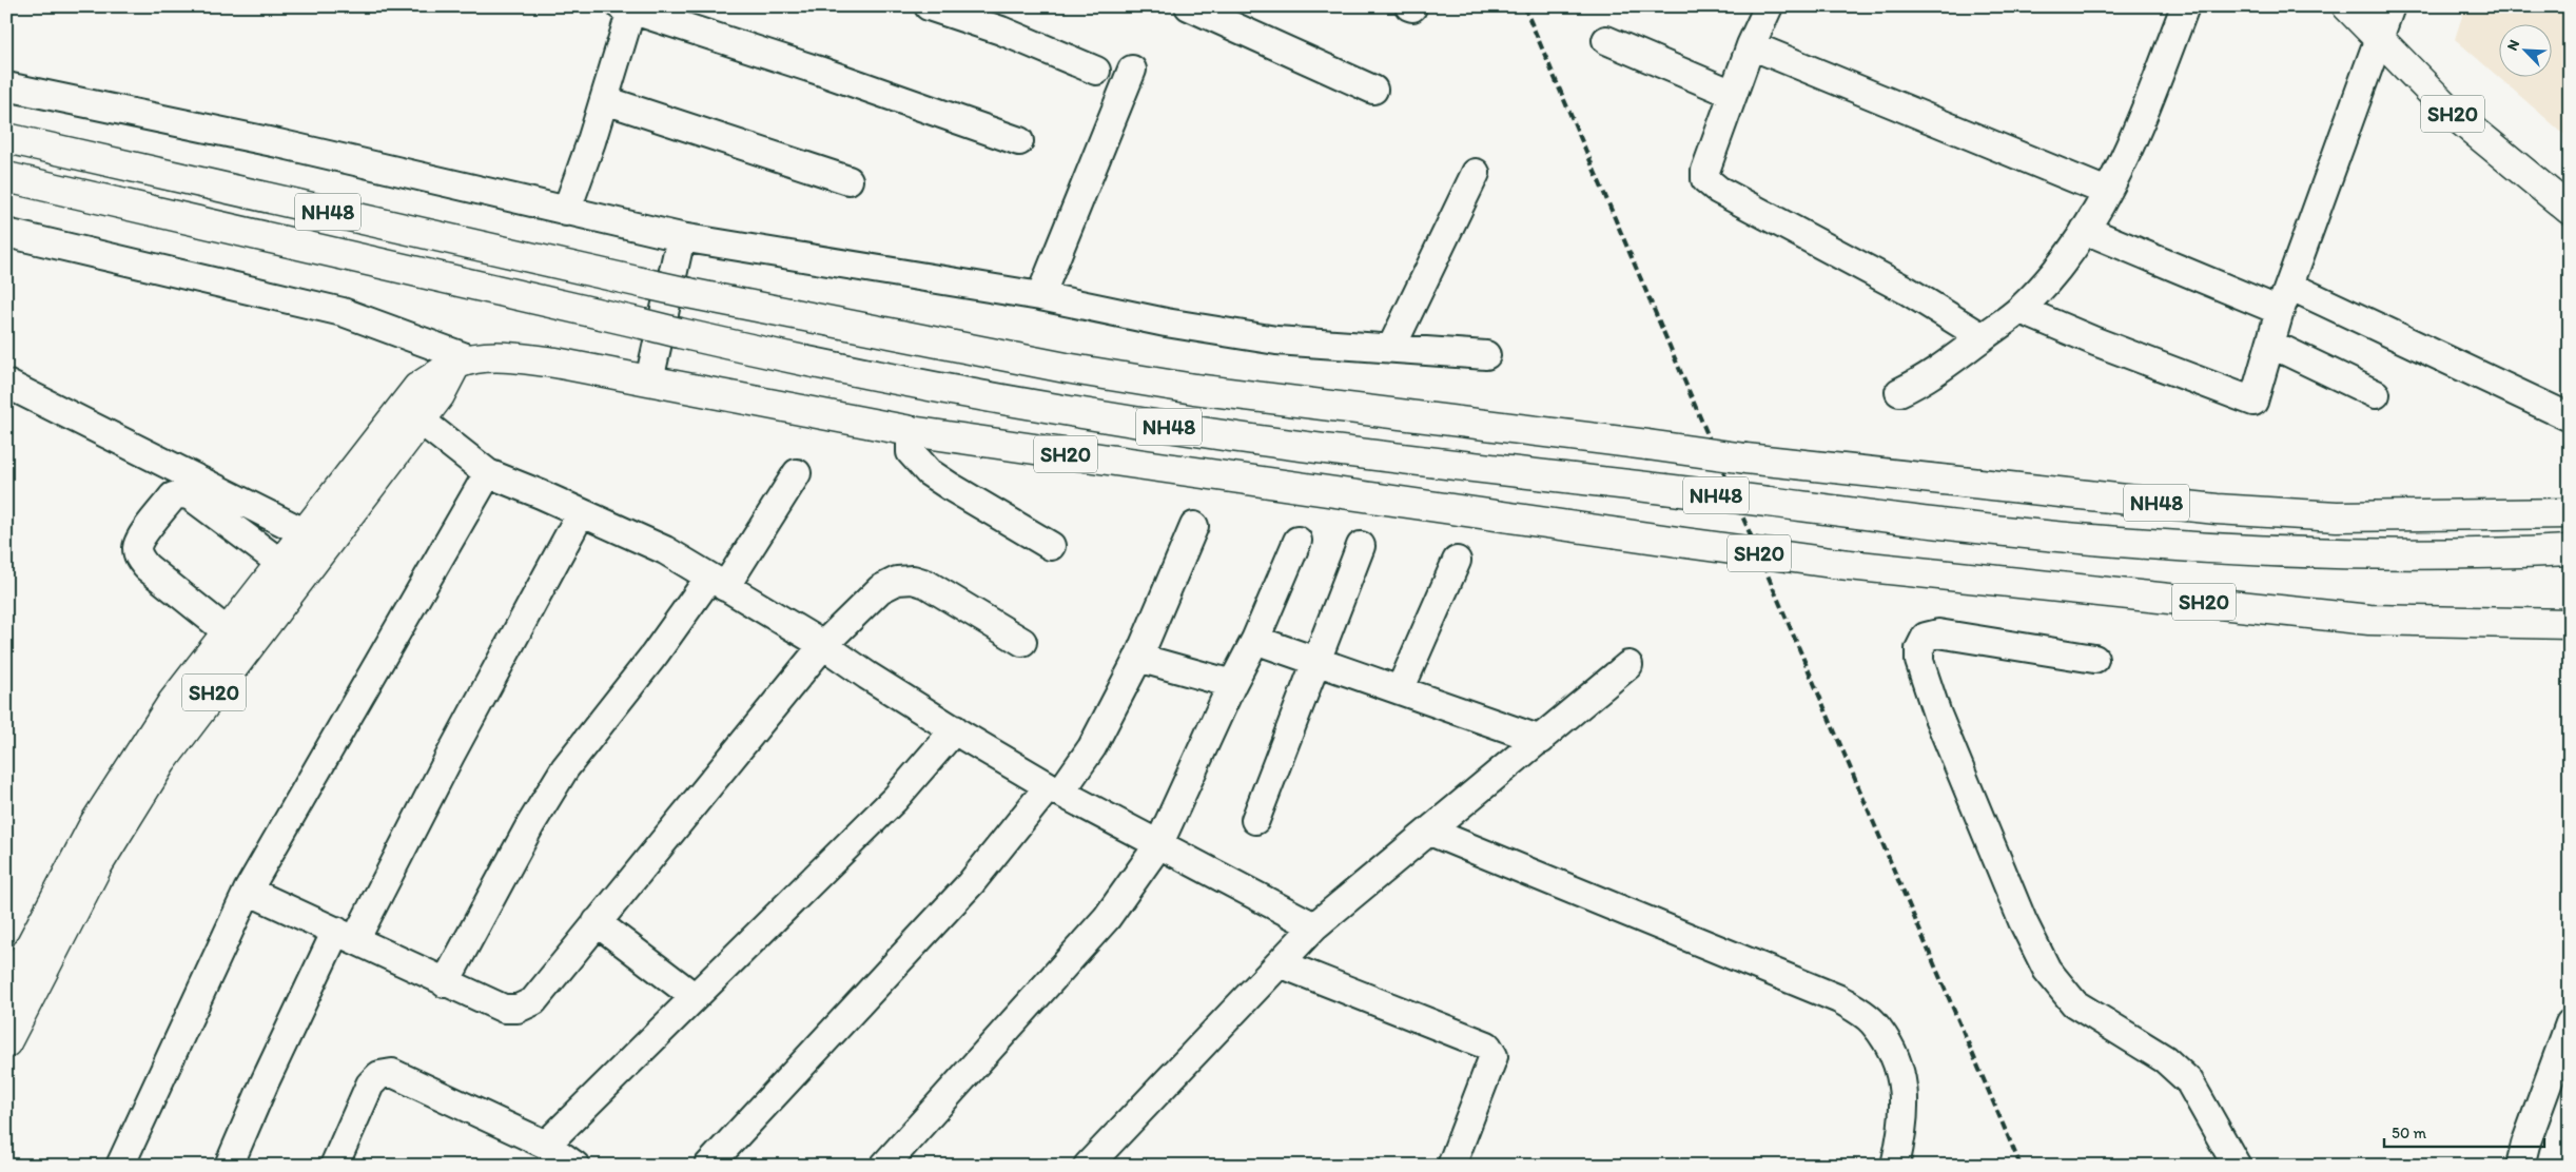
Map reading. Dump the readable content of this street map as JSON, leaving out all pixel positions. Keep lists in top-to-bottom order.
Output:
{
  "streets": {
    "main road": ["SH20", "NH48"]
  },
  "scale_bar": "50 m",
  "north": "top left"
}
